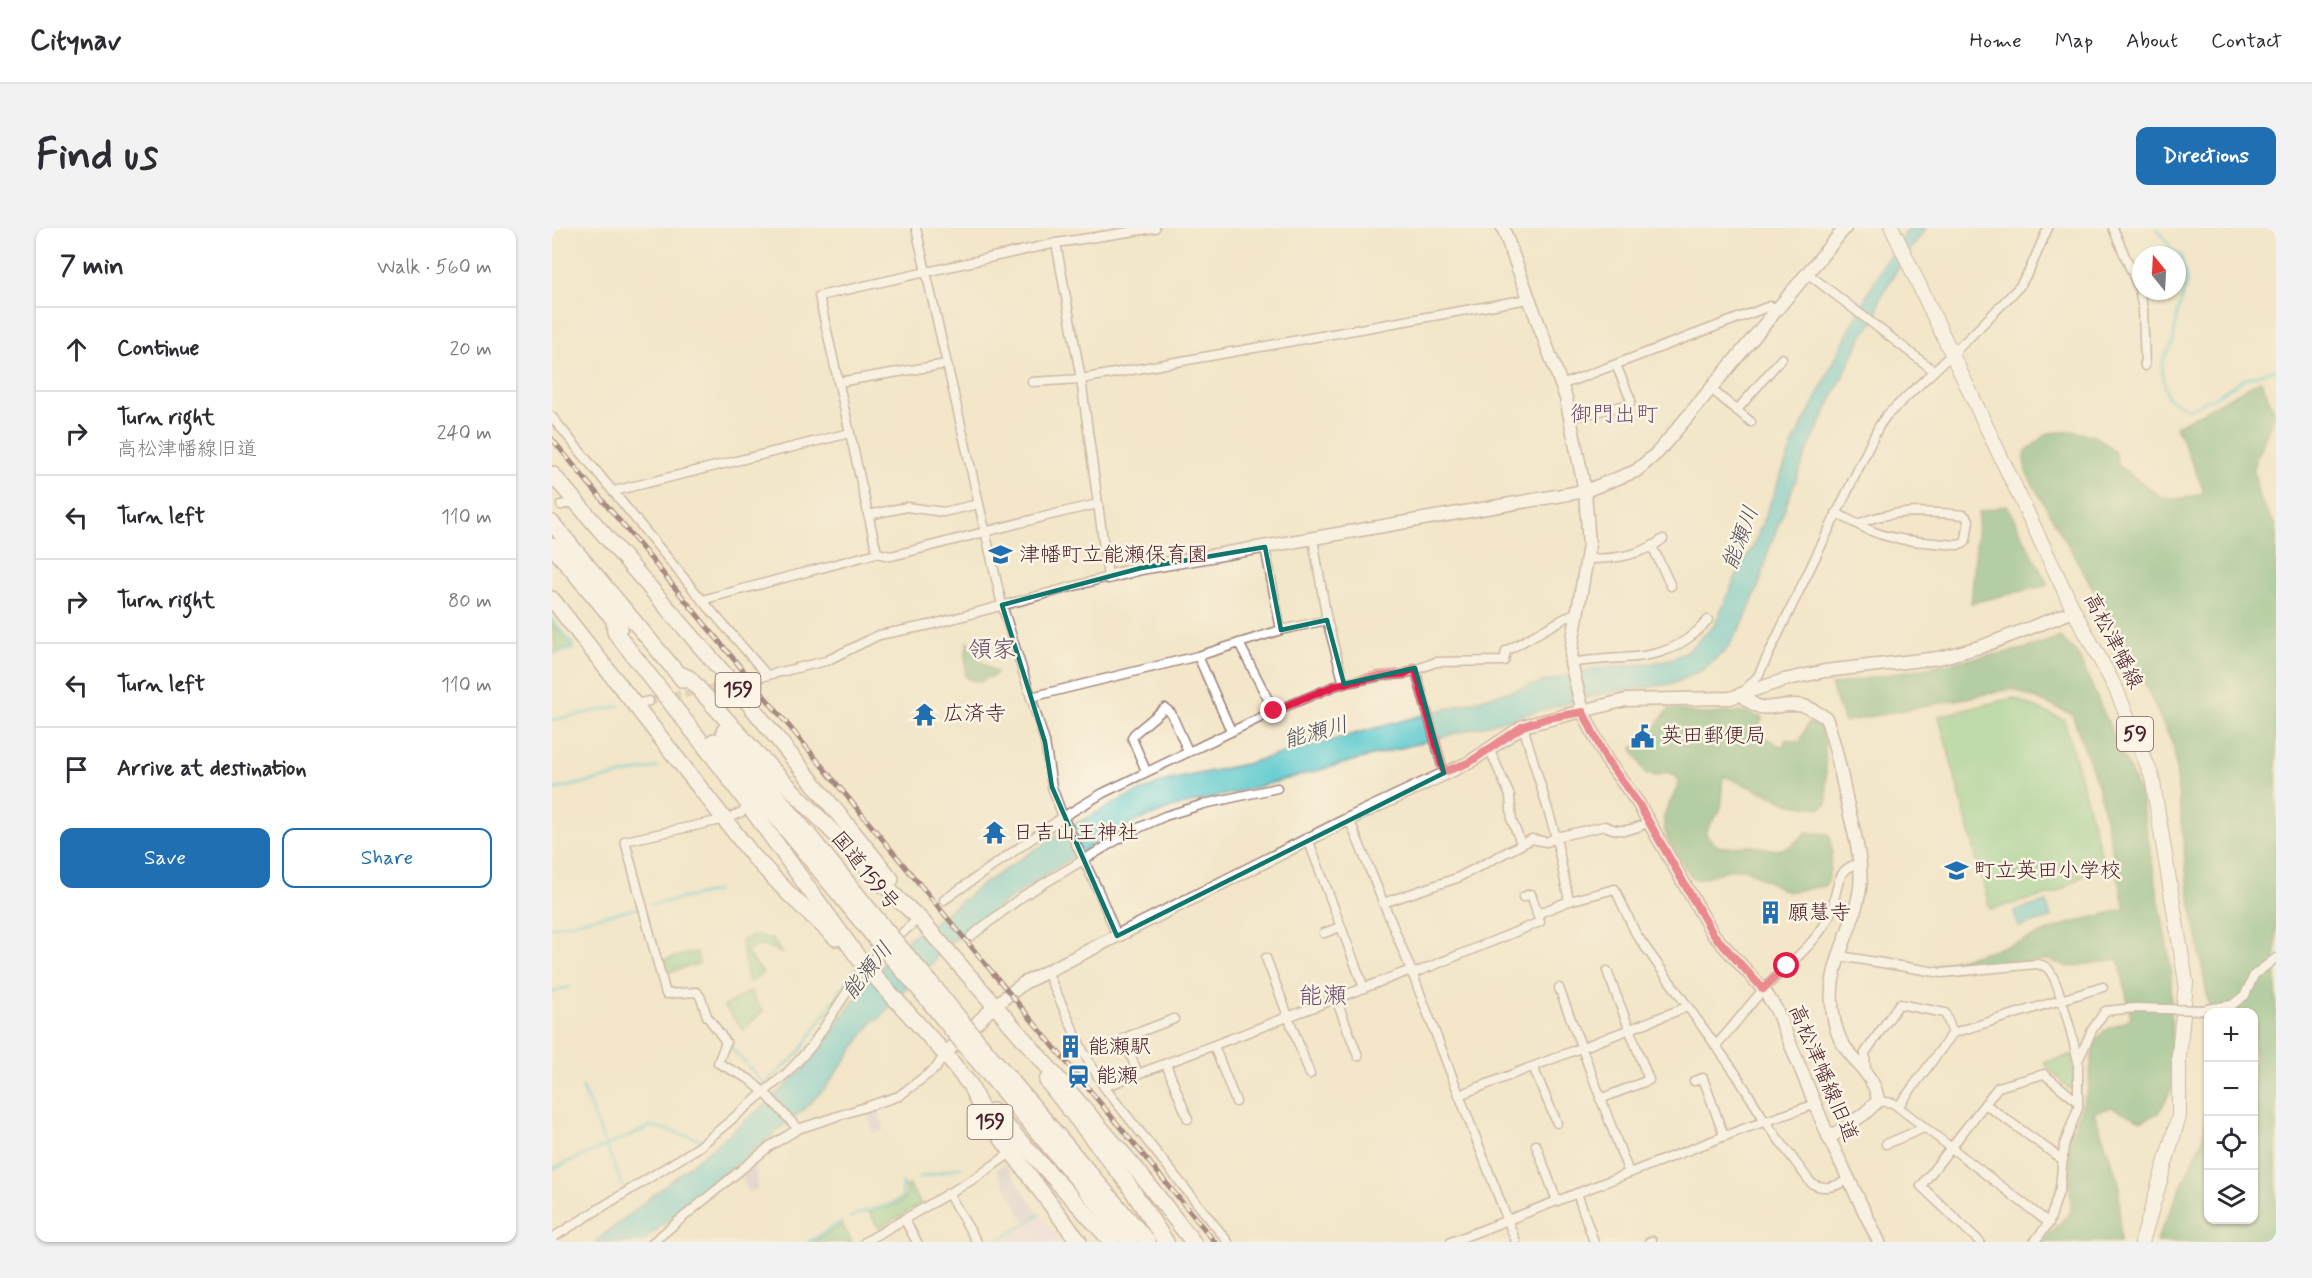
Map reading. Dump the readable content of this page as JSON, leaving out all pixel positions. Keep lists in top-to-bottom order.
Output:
{
  "streets": {
    "highway": ["159", "国道159号"],
    "main road": ["高松津幡線", "59"],
    "street": ["高松津幡線旧道"]
  },
  "crossings": [
    ["159", "国道159号"]
  ],
  "districts": ["御門出町", "領家", "能瀬"],
  "water": ["能瀬川"],
  "places": {
    "school or university": ["津幡町立能瀬保育園", "町立英田小学校"],
    "temple": ["広済寺", "日吉山王神社"],
    "public building": ["英田郵便局"],
    "building": ["願慧寺", "能瀬駅"],
    "station": ["能瀬"]
  },
  "north": "top",
  "page": {
    "header": "Citynav",
    "nav": [
      "Home",
      "Map",
      "About",
      "Contact"
    ],
    "buttons": [
      "Directions",
      ["Save", "Share"]
    ],
    "title": "Find us",
    "heading": ["7 min", "Walk · 560 m"],
    "list": [
      ["Continue", "20 m"],
      ["Turn right", "高松津幡線旧道", "240 m"],
      ["Turn left", "110 m"],
      ["Turn right", "80 m"],
      ["Turn left", "110 m"],
      "Arrive at destination"
    ],
    "map_buttons": ["+", "−"]
  }
}
